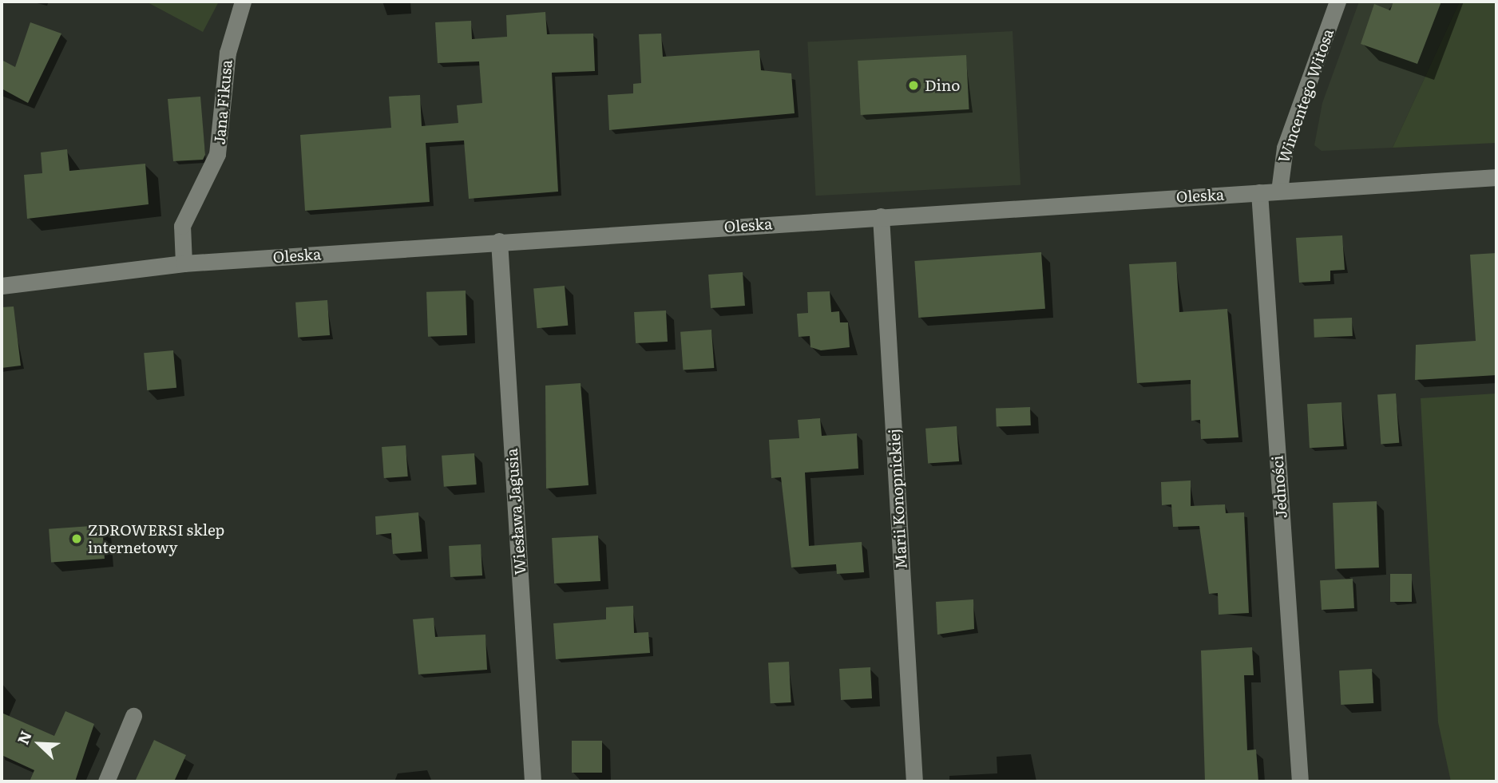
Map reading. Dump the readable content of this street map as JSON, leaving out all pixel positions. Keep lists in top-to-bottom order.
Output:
{
  "streets": {
    "street": [
      "Wincentego Witosa",
      "Jana Fikusa",
      "Oleska",
      "Jedności",
      "Marii Konopnickiej",
      "Wiesława Jagusia"
    ]
  },
  "crossings": [
    ["Wincentego Witosa", "Oleska"],
    ["Jana Fikusa", "Oleska"],
    ["Oleska", "Jedności"],
    ["Oleska", "Marii Konopnickiej"],
    ["Oleska", "Wiesława Jagusia"]
  ],
  "places": ["Dino", "ZDROWERSI sklep internetowy"],
  "north": "top left"
}
